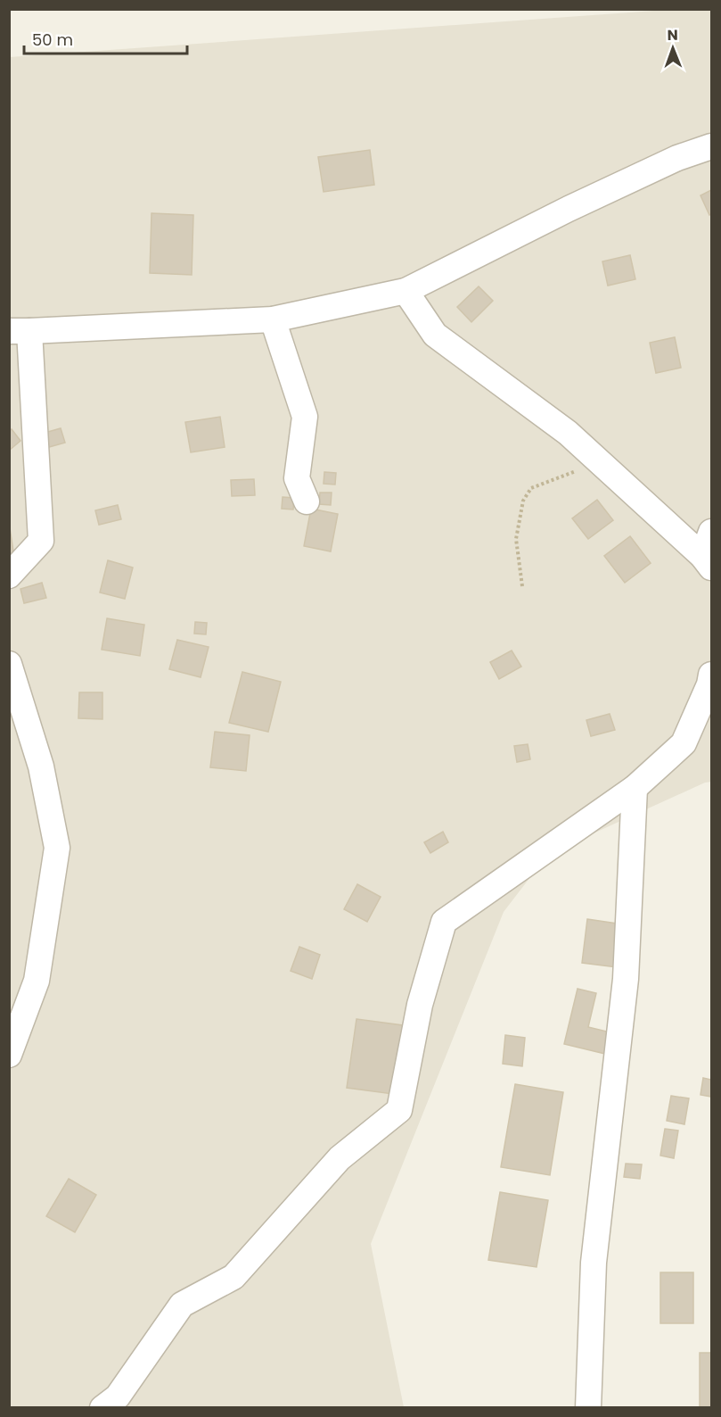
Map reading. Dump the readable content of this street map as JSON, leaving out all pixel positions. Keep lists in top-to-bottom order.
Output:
{
  "scale_bar": "50 m",
  "north": "top"
}
